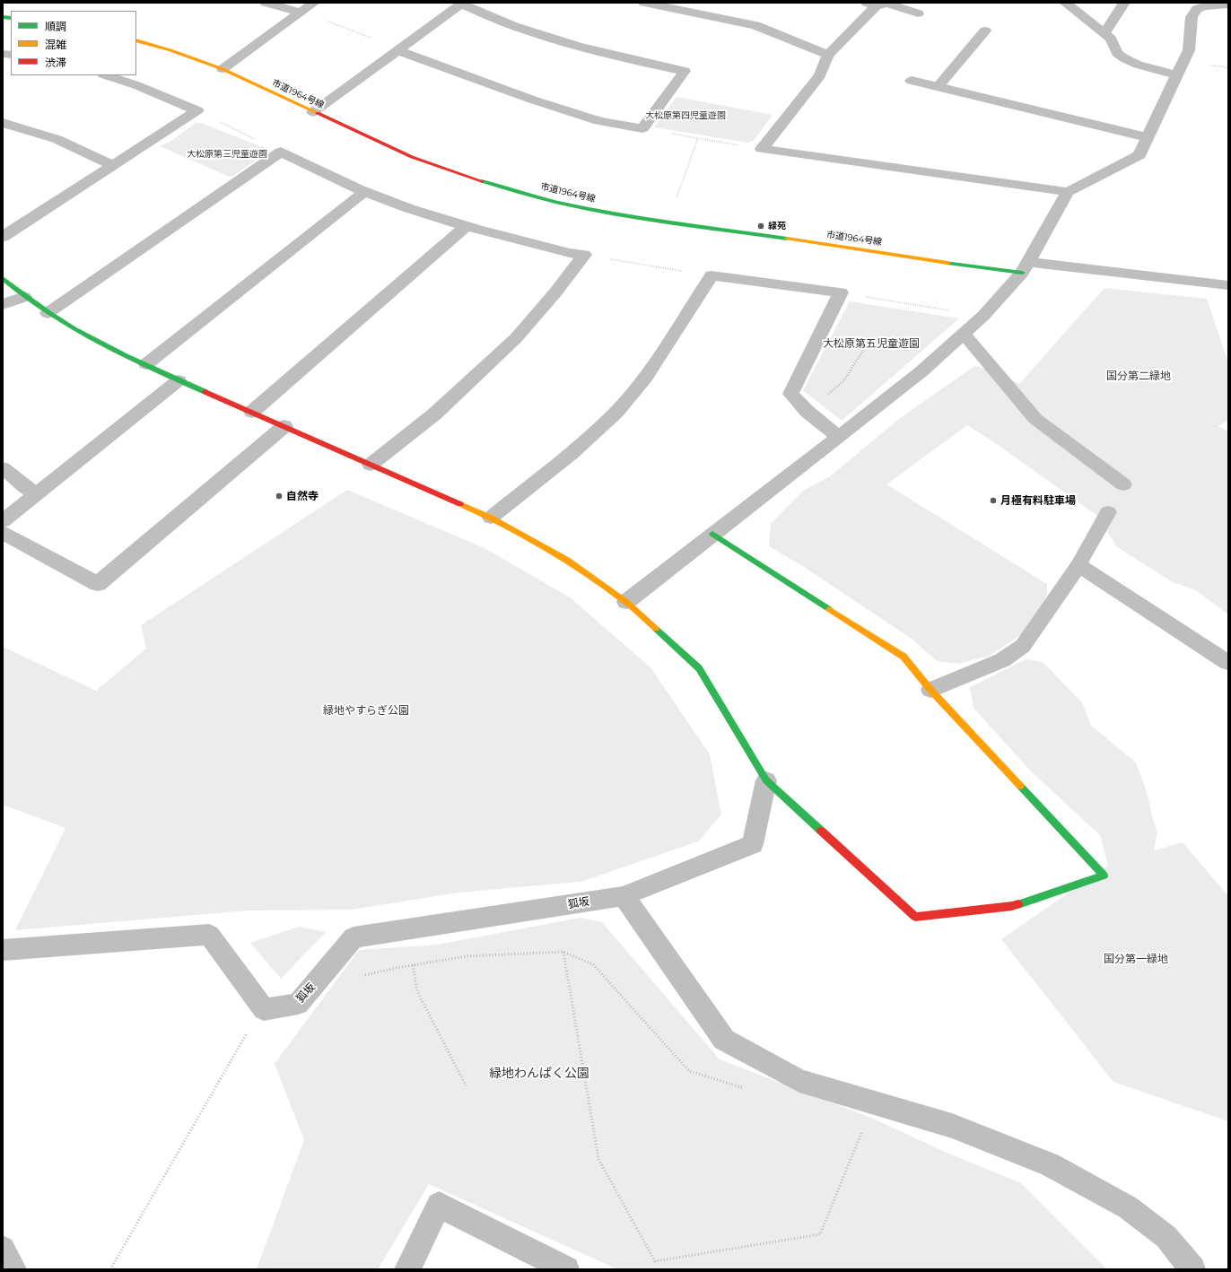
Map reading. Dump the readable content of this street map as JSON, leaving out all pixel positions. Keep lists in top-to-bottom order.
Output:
{
  "streets": {
    "street": ["市道1964号線", "狐坂"]
  },
  "parks": [
    "大松原第四児童遊園",
    "大松原第三児童遊園",
    "大松原第五児童遊園",
    "国分第二緑地",
    "緑地やすらぎ公園",
    "国分第一緑地",
    "緑地わんぱく公園"
  ],
  "places": ["緑苑", "自然寺", "月極有料駐車場"],
  "legend": ["順調", "混雑", "渋滞"]
}
